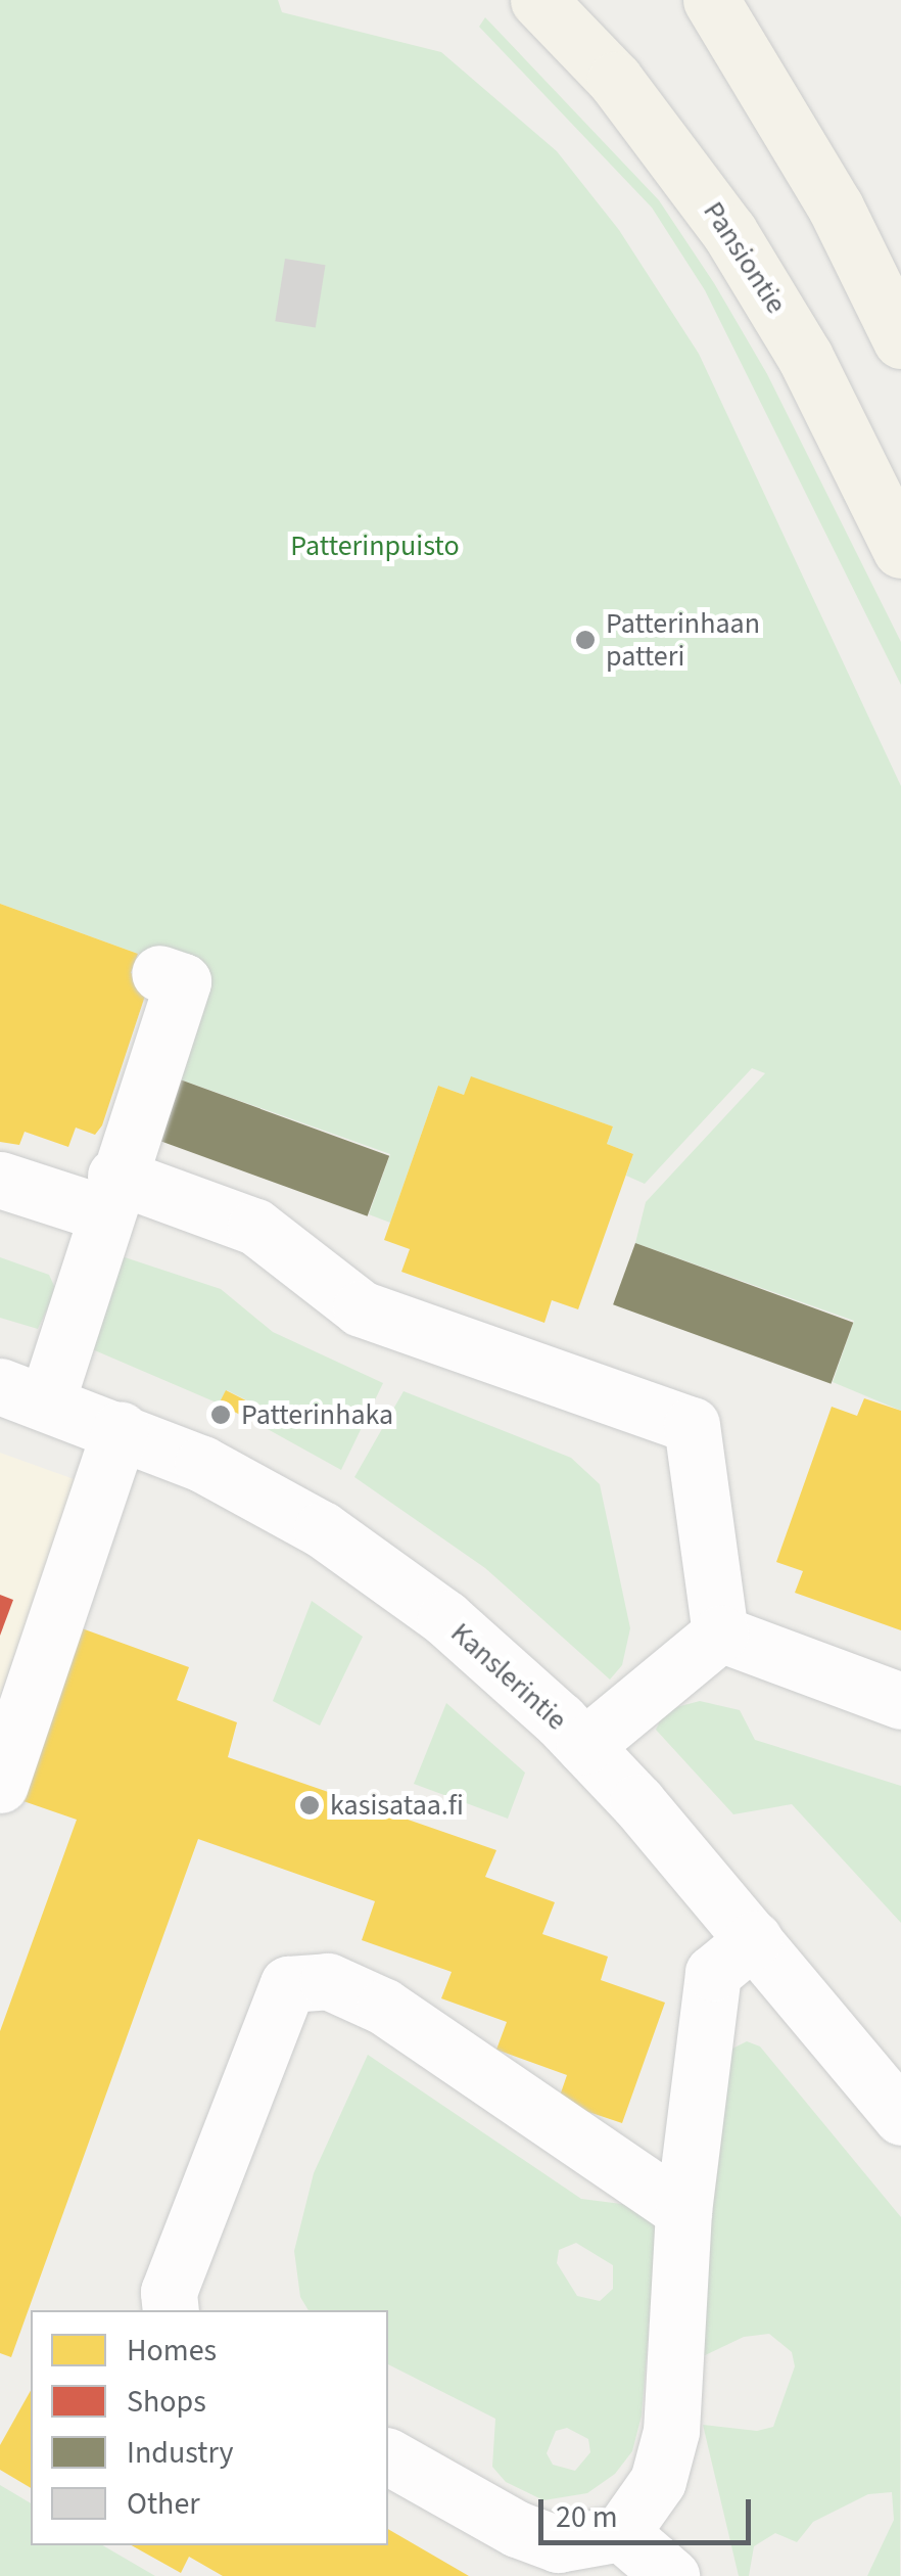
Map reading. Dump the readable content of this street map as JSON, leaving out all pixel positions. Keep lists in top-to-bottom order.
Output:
{
  "streets": {
    "main road": ["Pansiontie"],
    "street": ["Kanslerintie"]
  },
  "parks": ["Patterinpuisto"],
  "places": ["Patterinhaan patteri", "Patterinhaka", "kasisataa.fi"],
  "legend": [
    "Homes",
    "Shops",
    "Industry",
    "Other"
  ],
  "scale_bar": "20 m"
}
